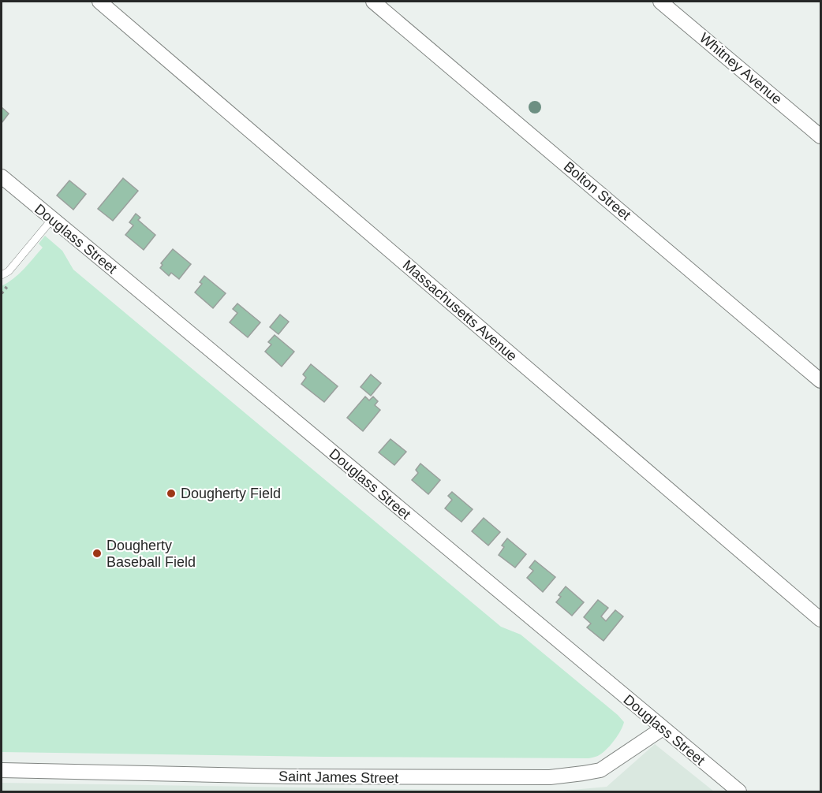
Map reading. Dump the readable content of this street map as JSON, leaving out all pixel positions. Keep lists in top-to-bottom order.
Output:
{
  "streets": {
    "street": [
      "Whitney Avenue",
      "Bolton Street",
      "Douglass Street",
      "Massachusetts Avenue",
      "Saint James Street"
    ]
  },
  "crossings": [
    ["Douglass Street", "Saint James Street"]
  ],
  "places": ["Dougherty Field", "Dougherty Baseball Field"]
}
